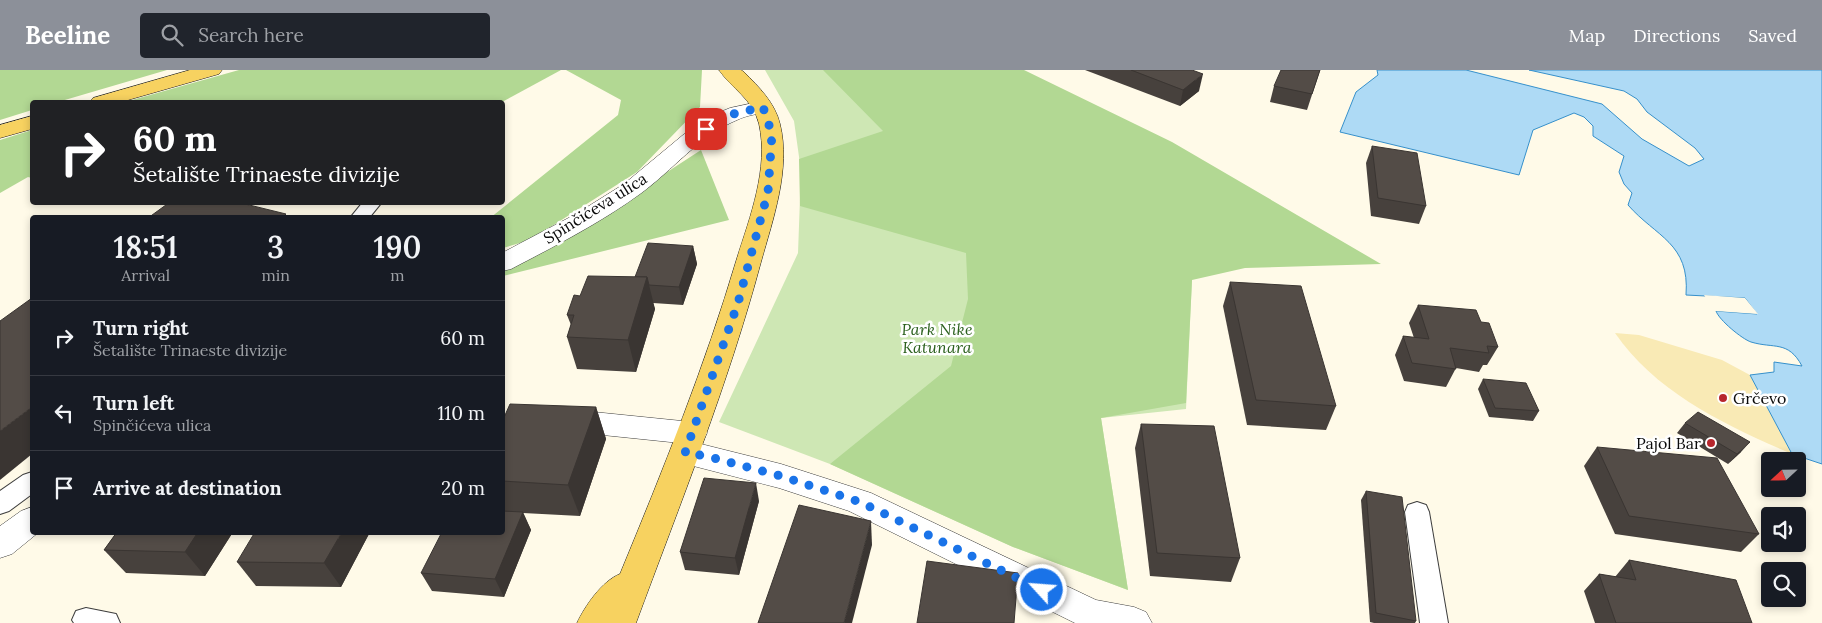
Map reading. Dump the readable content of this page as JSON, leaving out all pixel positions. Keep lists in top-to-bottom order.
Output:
{
  "streets": {
    "street": ["Spinčićeva ulica"]
  },
  "parks": ["Park Nike Katunara"],
  "places": ["Grčevo", "Pajol Bar"],
  "north": "left",
  "page": {
    "header": "Beeline",
    "search": "Search here",
    "nav": ["Map", "Directions", "Saved"],
    "turn": ["60 m", "Šetalište Trinaeste divizije"],
    "eta": [
      "18:51",
      "Arrival",
      "3",
      "min",
      "190",
      "m"
    ],
    "list": [
      {
        "name": "Turn right",
        "note": "Šetalište Trinaeste divizije",
        "value": "60 m"
      },
      {
        "name": "Turn left",
        "note": "Spinčićeva ulica",
        "value": "110 m"
      },
      {
        "name": "Arrive at destination",
        "value": "20 m"
      }
    ]
  }
}
